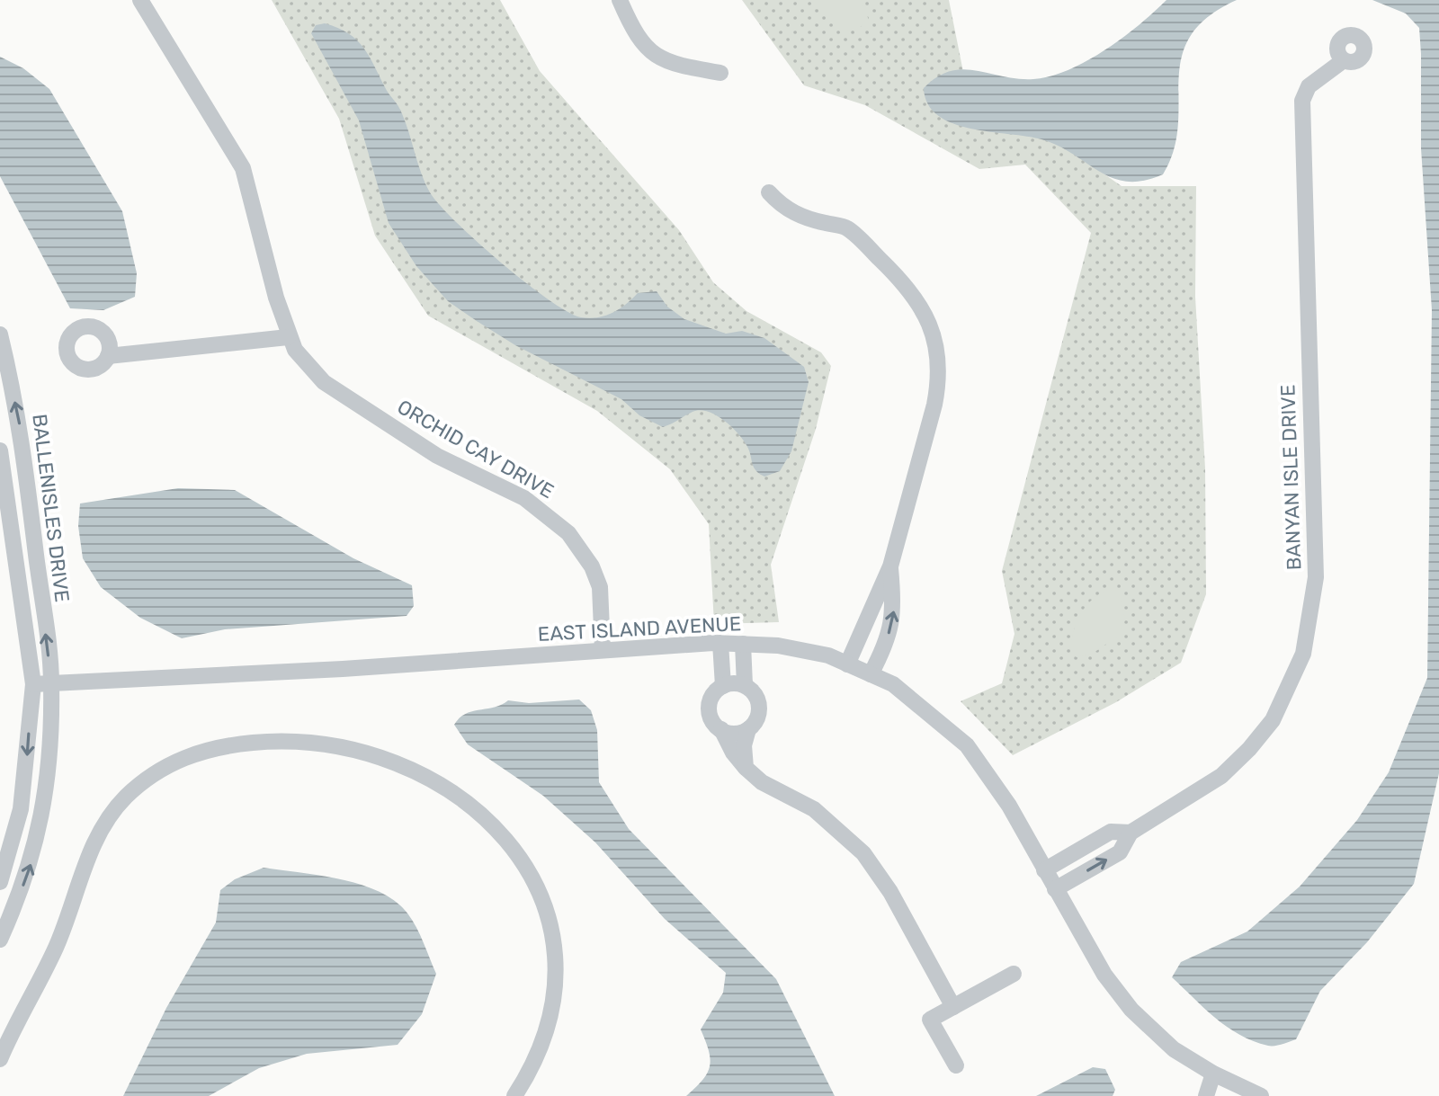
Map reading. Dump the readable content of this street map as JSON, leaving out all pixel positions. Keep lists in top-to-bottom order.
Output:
{
  "streets": {
    "street": [
      "ORCHID CAY DRIVE",
      "BANYAN ISLE DRIVE",
      "BALLENISLES DRIVE",
      "EAST ISLAND AVENUE"
    ]
  },
  "crossings": [
    ["ORCHID CAY DRIVE", "EAST ISLAND AVENUE"],
    ["BANYAN ISLE DRIVE", "EAST ISLAND AVENUE"],
    ["BALLENISLES DRIVE", "EAST ISLAND AVENUE"]
  ]
}
